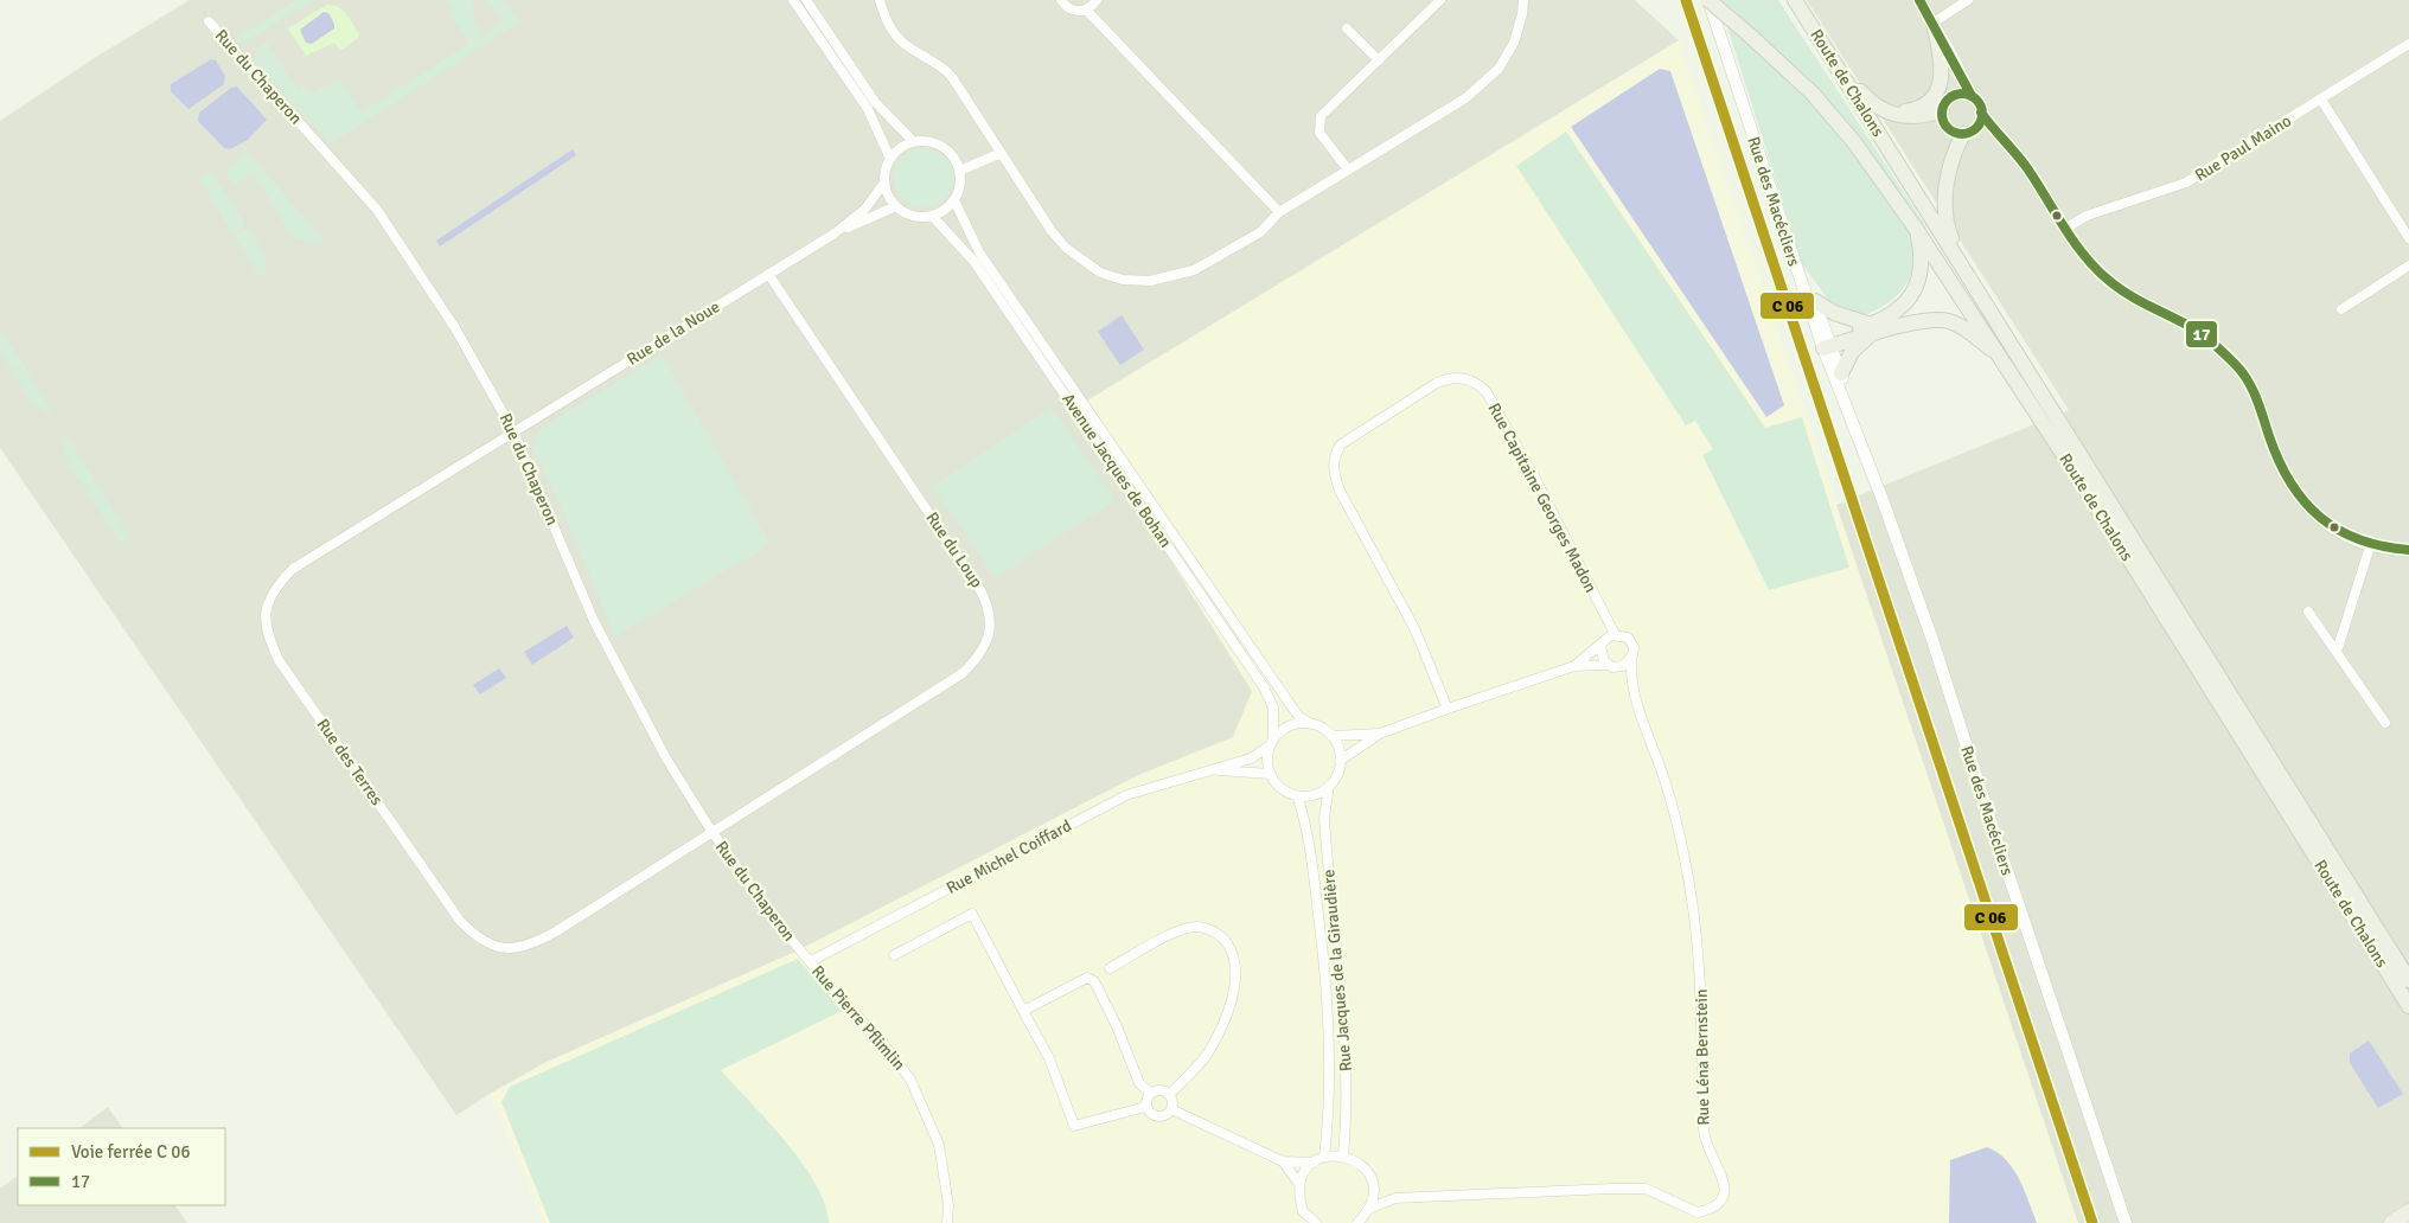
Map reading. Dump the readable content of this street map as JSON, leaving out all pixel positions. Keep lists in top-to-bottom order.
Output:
{
  "streets": {
    "main road": ["Route de Chalons"],
    "street": [
      "Rue du Chaperon",
      "Rue Paul Maino",
      "Rue des Macécliers",
      "Rue de la Noue",
      "Avenue Jacques de Bohan",
      "Rue Capitaine Georges Madon",
      "Rue du Loup",
      "Rue des Terres",
      "Rue Michel Coiffard",
      "Rue Jacques de la Giraudière",
      "Rue Pierre Pflimlin",
      "Rue Léna Bernstein"
    ]
  },
  "crossings": [
    ["Rue du Chaperon", "Rue de la Noue"],
    ["Rue du Chaperon", "Rue du Loup"],
    ["Rue du Chaperon", "Rue des Terres"],
    ["Rue du Chaperon", "Rue Pierre Pflimlin"],
    ["Route de Chalons", "Rue des Macécliers"],
    ["Rue de la Noue", "Rue du Loup"],
    ["Rue de la Noue", "Rue des Terres"],
    ["Avenue Jacques de Bohan", "Rue Michel Coiffard"],
    ["Avenue Jacques de Bohan", "Rue Jacques de la Giraudière"],
    ["Rue Capitaine Georges Madon", "Rue Léna Bernstein"],
    ["Rue du Loup", "Rue des Terres"],
    ["Rue Michel Coiffard", "Rue Jacques de la Giraudière"],
    ["Rue Michel Coiffard", "Rue Pierre Pflimlin"]
  ],
  "lines": ["transit line 17"],
  "legend": ["Voie ferrée C 06", "17"]
}
